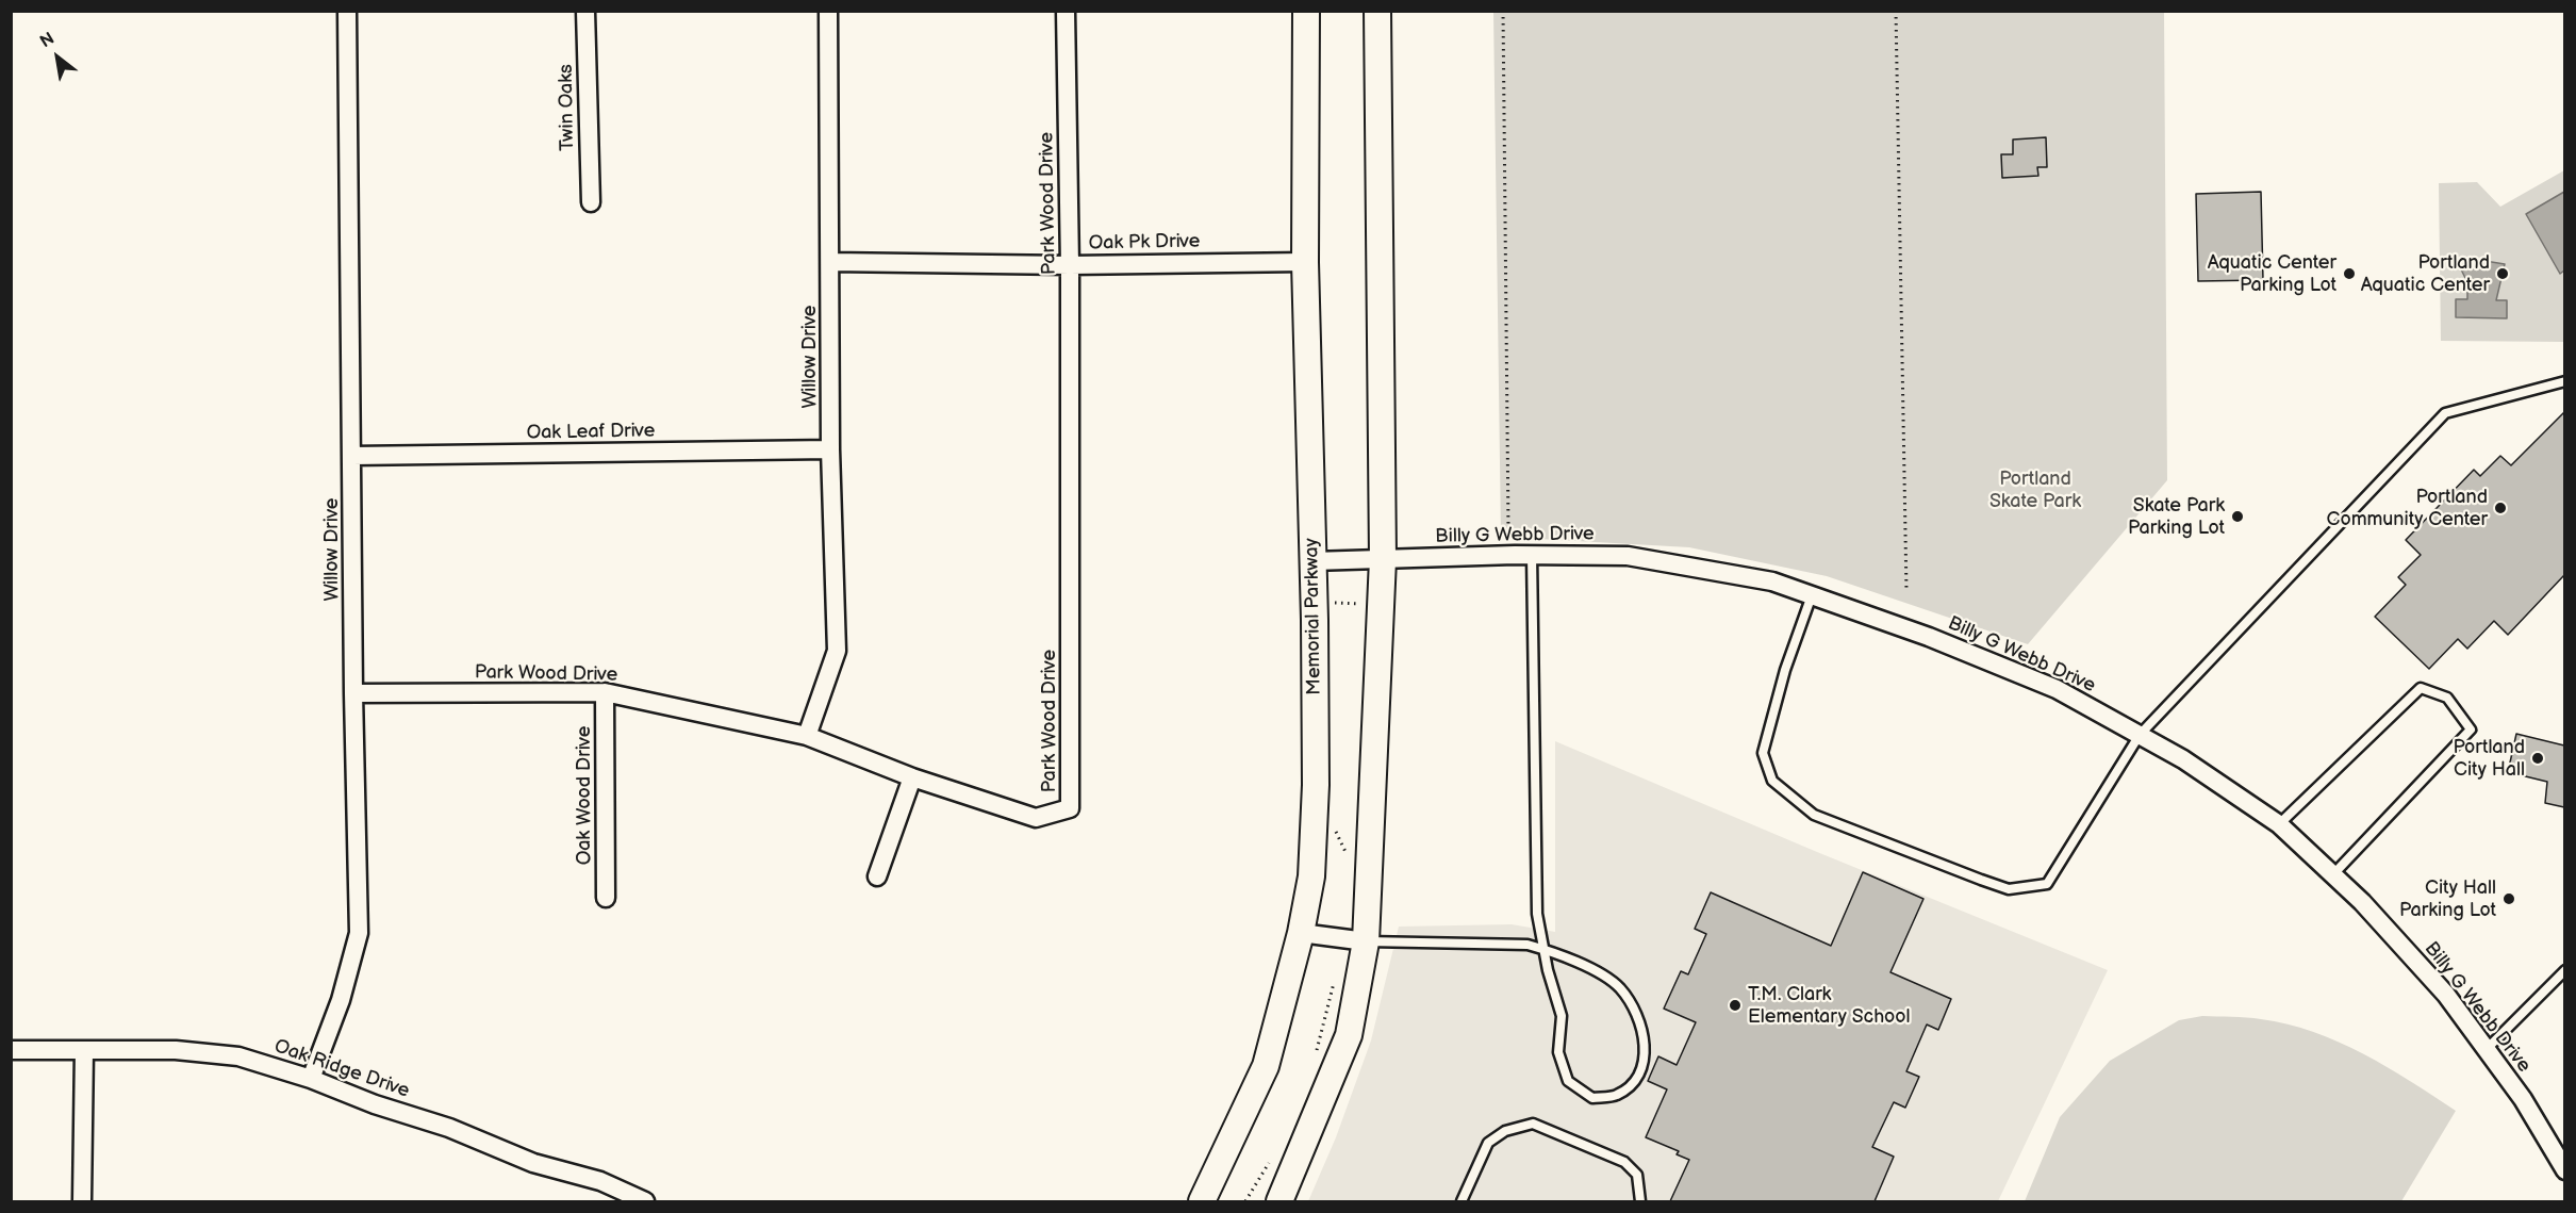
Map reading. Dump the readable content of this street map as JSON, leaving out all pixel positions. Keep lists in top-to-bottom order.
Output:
{
  "streets": {
    "street": [
      "Twin Oaks",
      "Park Wood Drive",
      "Oak Pk Drive",
      "Willow Drive",
      "Oak Leaf Drive",
      "Billy G Webb Drive",
      "Memorial Parkway",
      "Oak Wood Drive",
      "Oak Ridge Drive"
    ]
  },
  "crossings": [
    ["Park Wood Drive", "Oak Pk Drive"],
    ["Park Wood Drive", "Willow Drive"],
    ["Park Wood Drive", "Oak Wood Drive"],
    ["Oak Pk Drive", "Willow Drive"],
    ["Oak Pk Drive", "Memorial Parkway"],
    ["Willow Drive", "Oak Leaf Drive"],
    ["Willow Drive", "Oak Ridge Drive"],
    ["Billy G Webb Drive", "Memorial Parkway"]
  ],
  "parks": ["Portland Skate Park"],
  "places": [
    "Aquatic Center Parking Lot",
    "Portland Aquatic Center",
    "Portland Community Center",
    "Skate Park Parking Lot",
    "Portland City Hall",
    "City Hall Parking Lot",
    "T.M. Clark Elementary School"
  ],
  "north": "top left"
}
